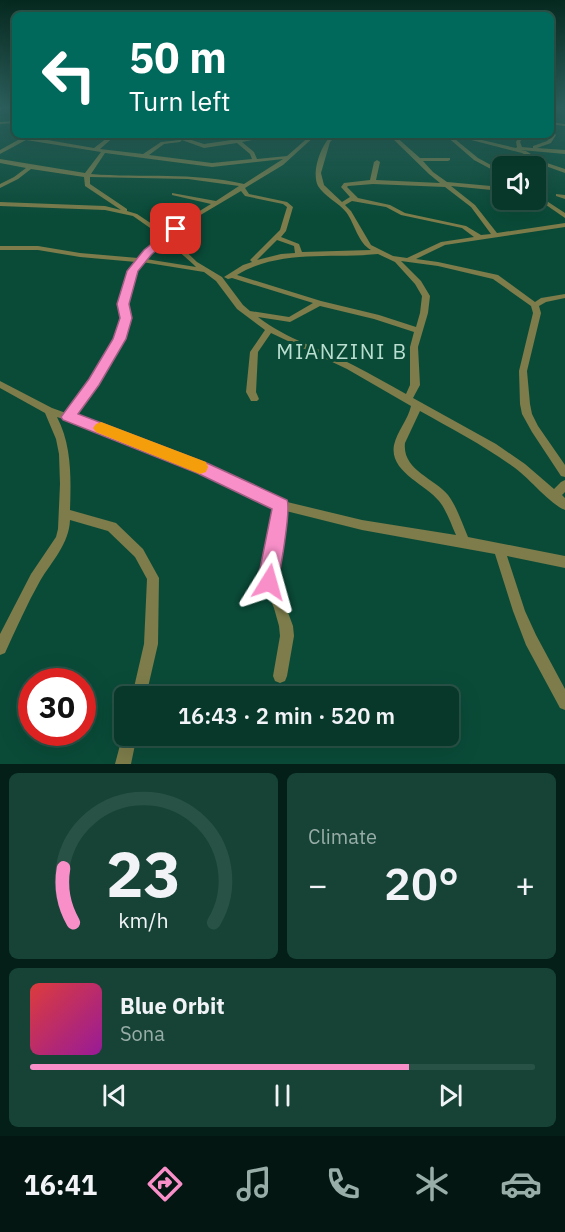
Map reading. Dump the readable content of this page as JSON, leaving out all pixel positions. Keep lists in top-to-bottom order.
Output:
{
  "districts": ["MIANZINI B"],
  "page": {
    "turn": ["50 m", "Turn left"],
    "limit": "30",
    "trip": "16:43 · 2 min · 520 m",
    "tile": "Climate",
    "heat": ["−", "20°", "+"],
    "song": ["Blue Orbit", "Sona"],
    "tabs": "16:41",
    "gauge": ["23", "km/h"]
  }
}
